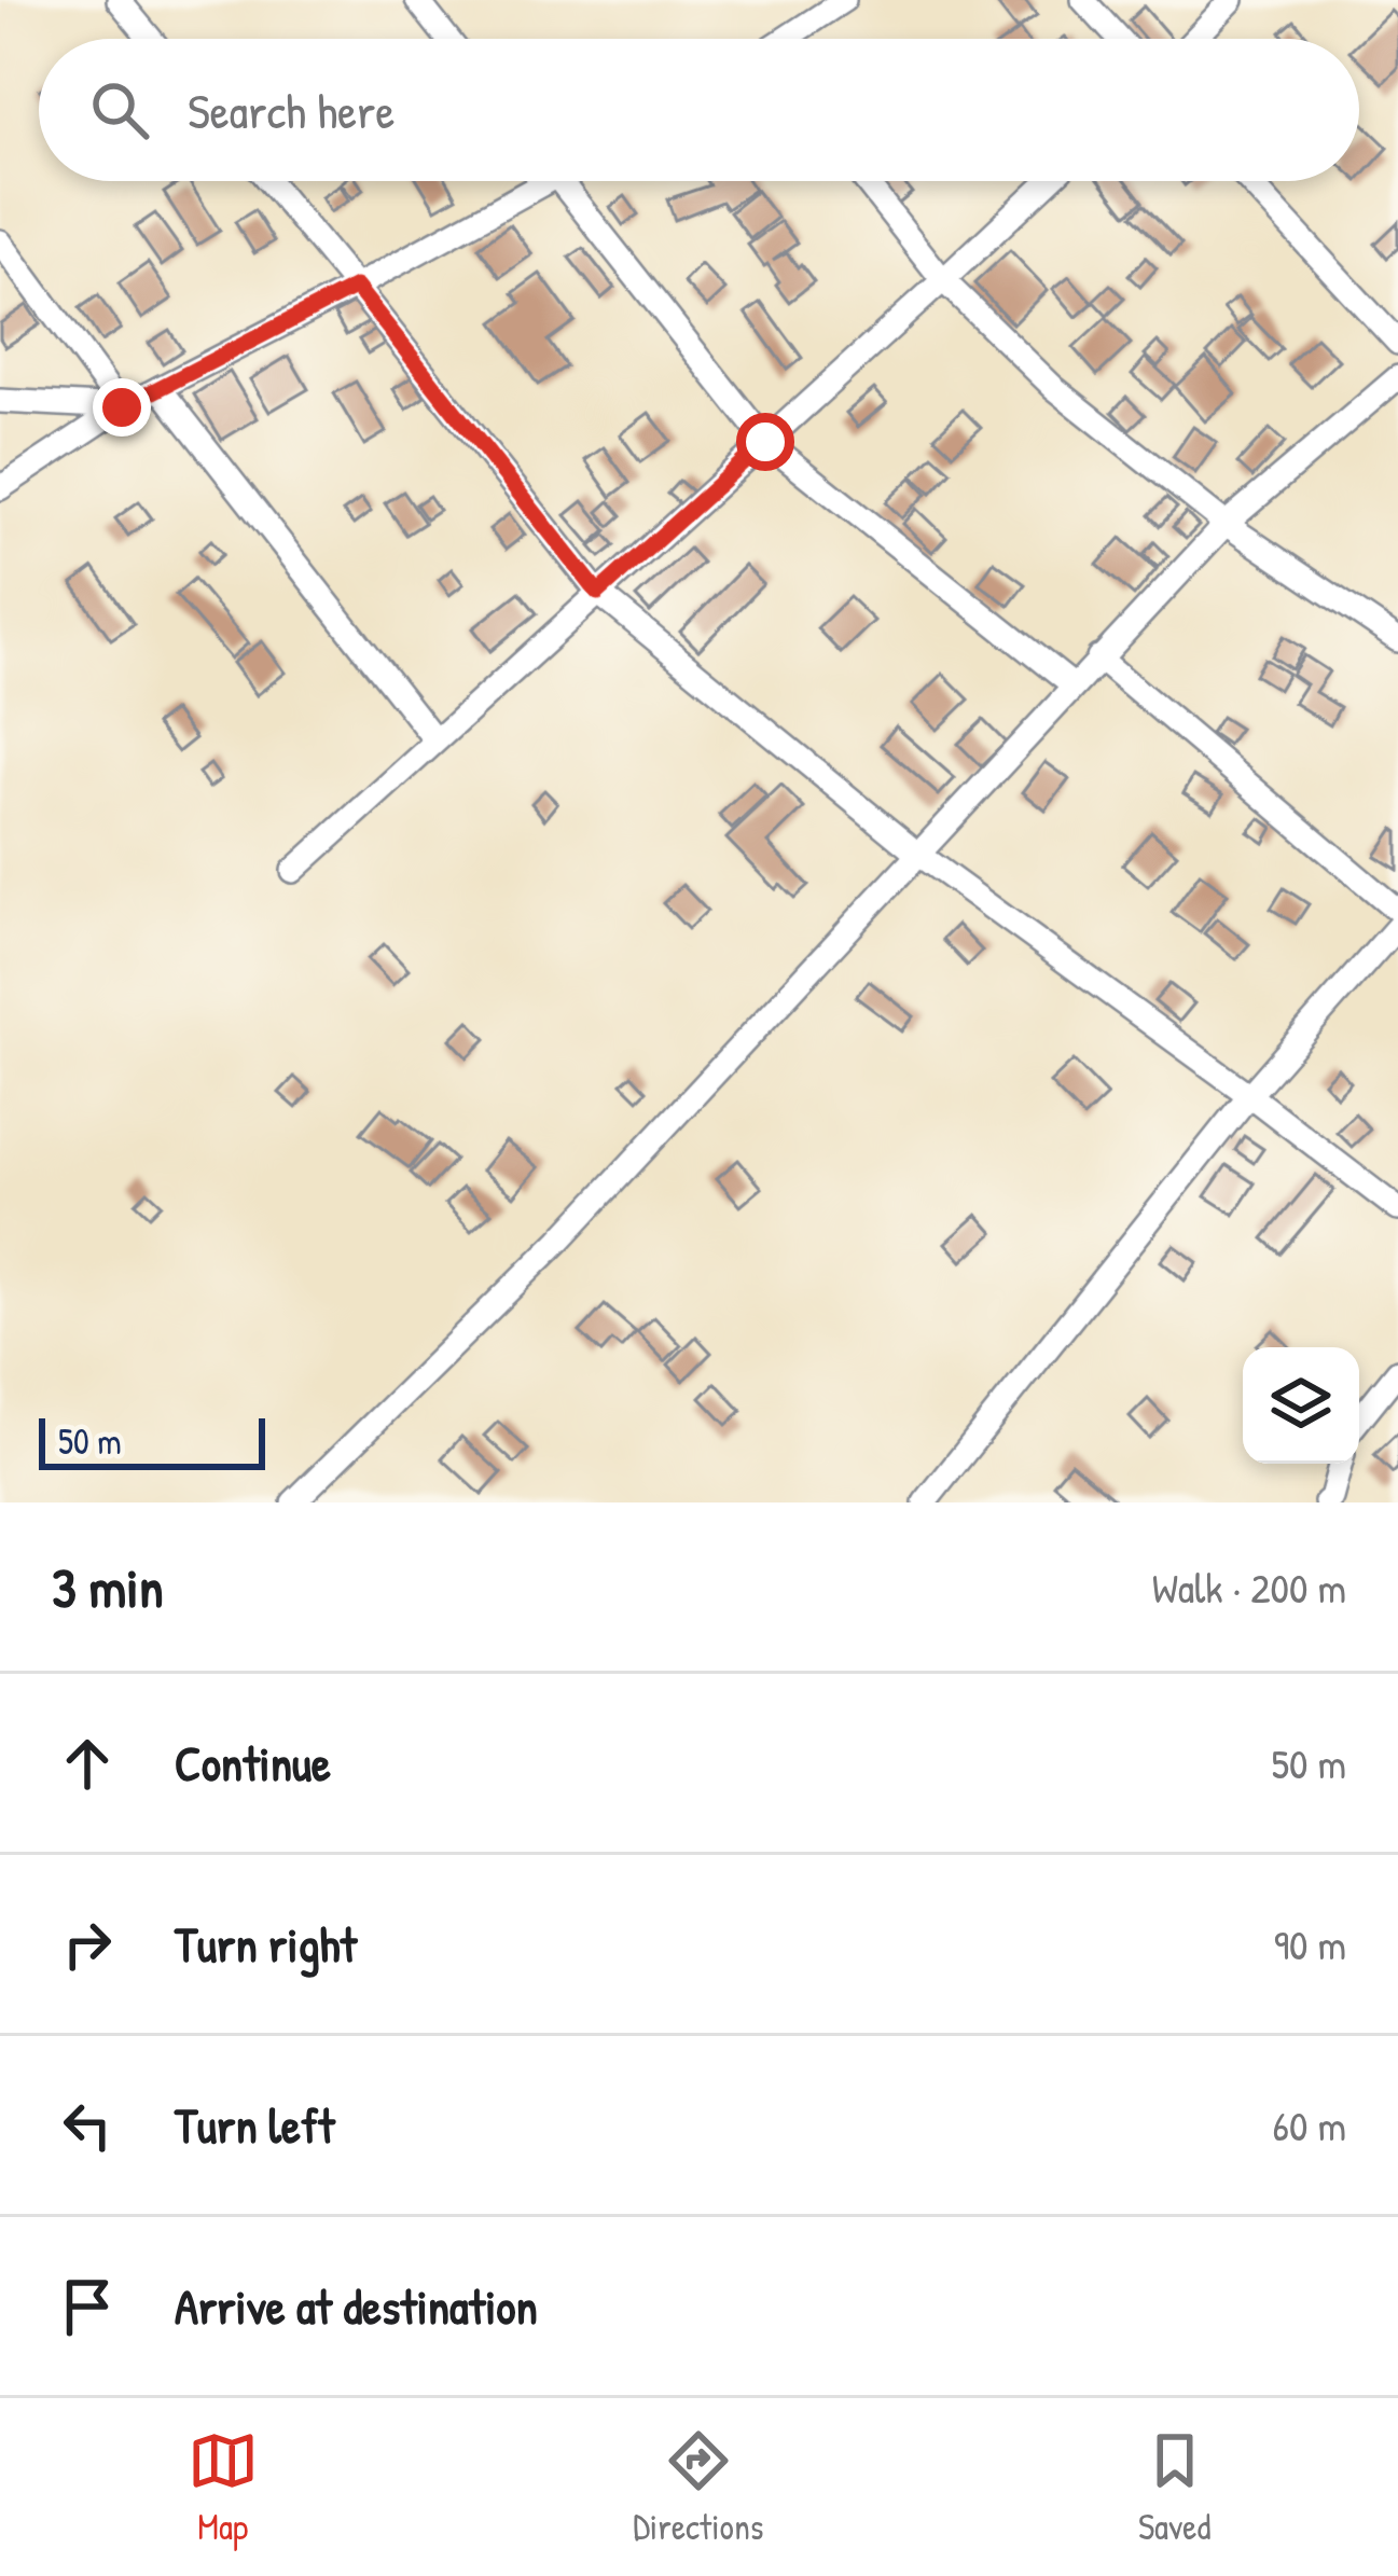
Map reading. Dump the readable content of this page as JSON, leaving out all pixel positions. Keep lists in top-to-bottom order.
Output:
{
  "scale_bar": "50 m",
  "page": {
    "search": "Search here",
    "scale": "50 m",
    "heading": ["3 min", "Walk · 200 m"],
    "list": [
      ["Continue", "50 m"],
      ["Turn right", "90 m"],
      ["Turn left", "60 m"],
      "Arrive at destination"
    ],
    "nav": ["Map", "Directions", "Saved"]
  }
}
